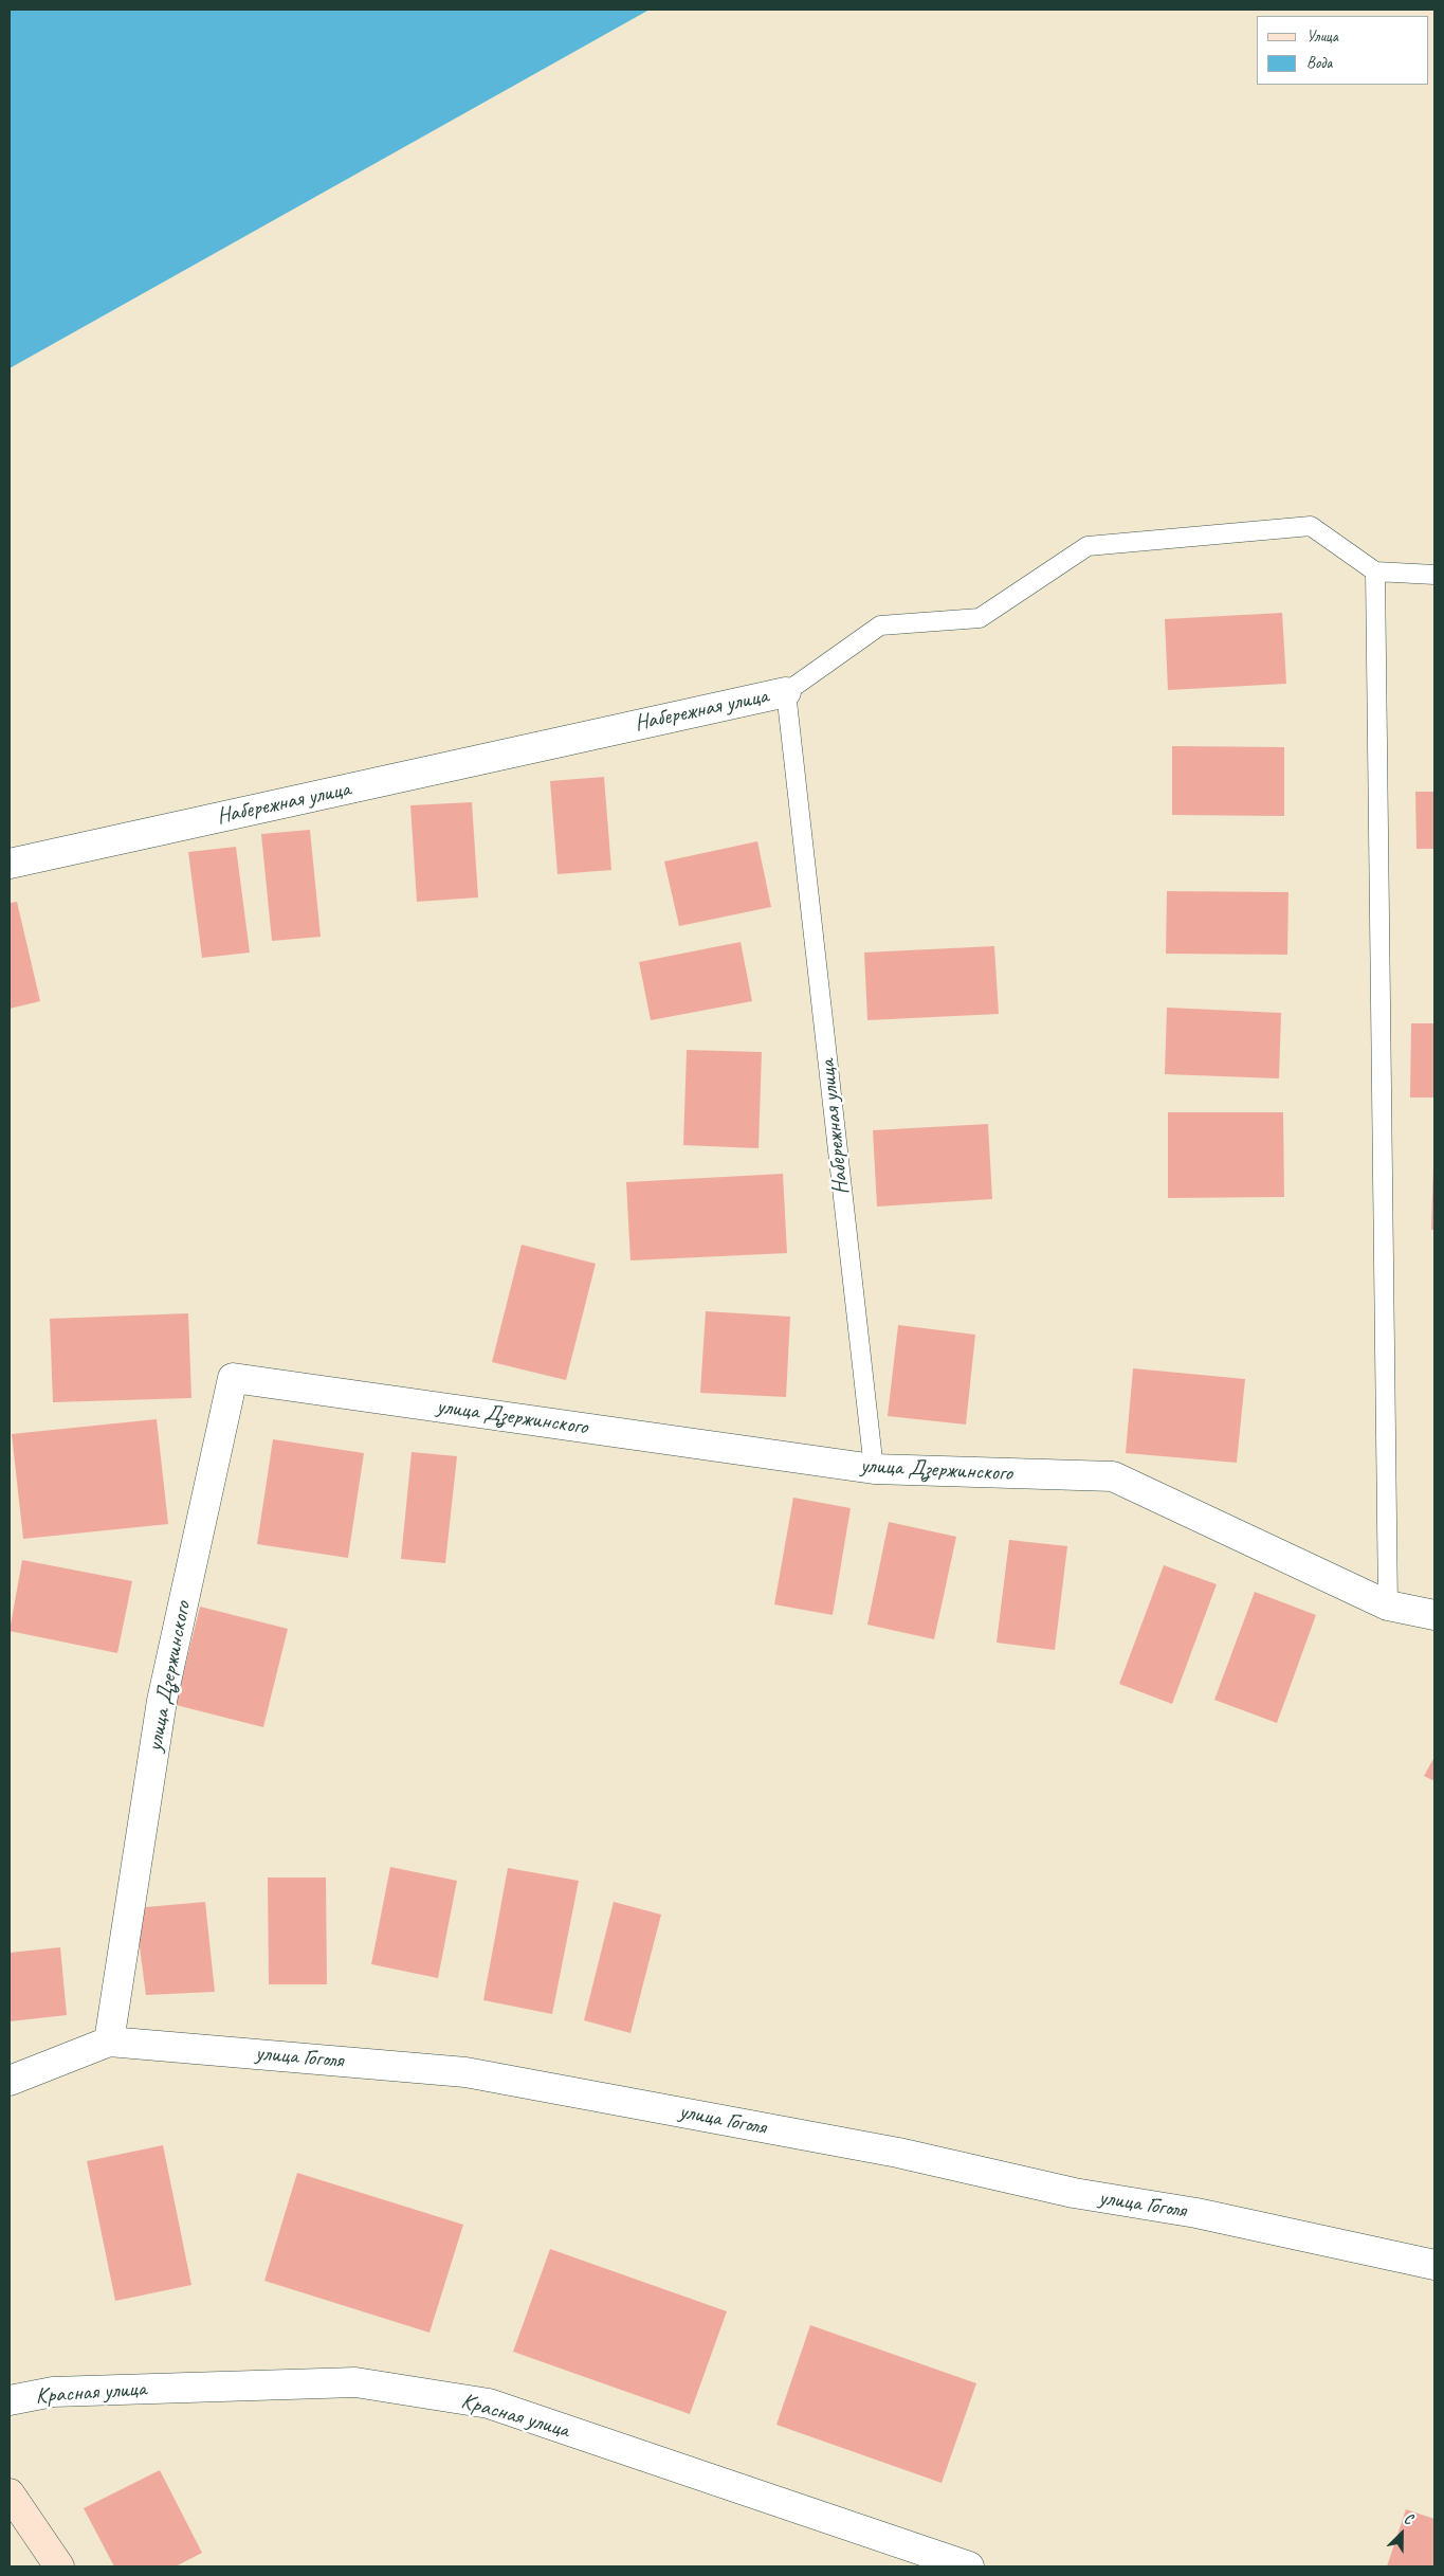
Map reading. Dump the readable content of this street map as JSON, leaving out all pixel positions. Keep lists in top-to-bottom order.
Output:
{
  "streets": {
    "street": [
      "Набережная улица",
      "улица Дзержинского",
      "улица Гоголя",
      "Красная улица"
    ]
  },
  "crossings": [
    ["Набережная улица", "улица Дзержинского"],
    ["улица Дзержинского", "улица Гоголя"]
  ],
  "legend": ["Улица", "Вода"],
  "north": "top right"
}
